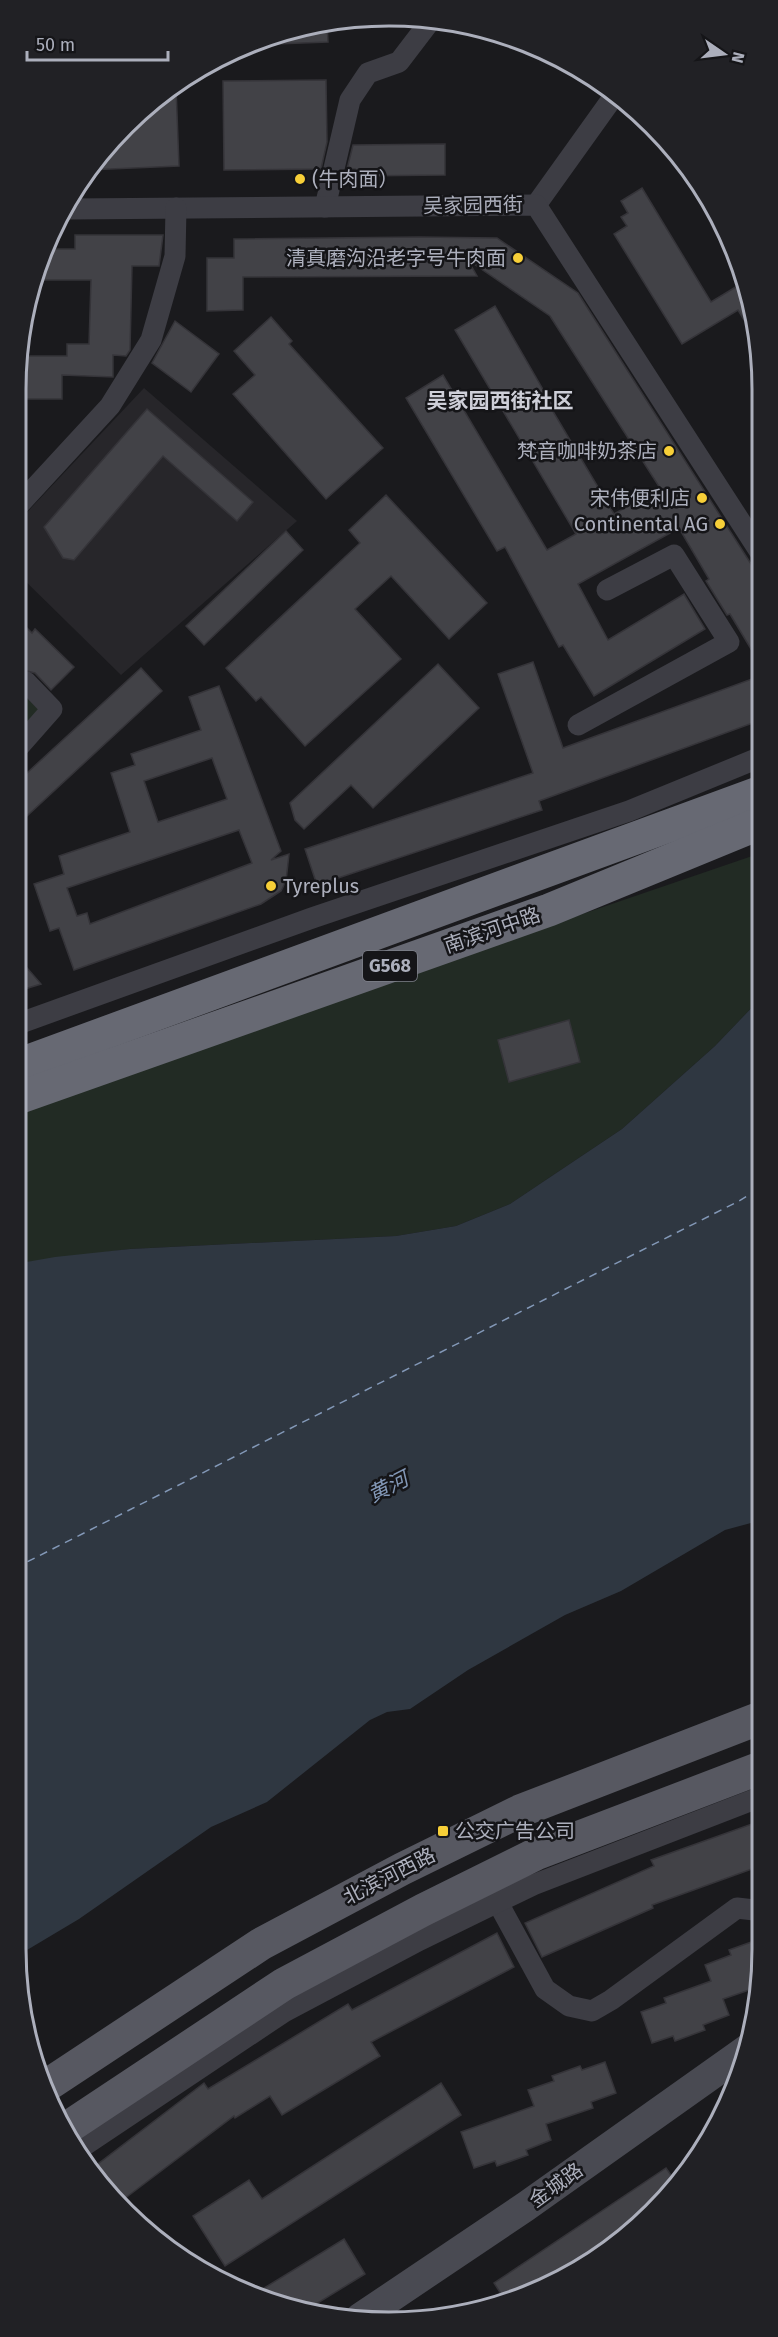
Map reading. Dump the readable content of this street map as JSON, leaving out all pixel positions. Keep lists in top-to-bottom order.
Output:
{
  "streets": {
    "highway": ["南滨河中路", "G568"],
    "main road": ["北滨河西路"],
    "street": ["吴家园西街", "金城路"]
  },
  "districts": ["吴家园西街社区"],
  "water": ["黄河"],
  "places": {
    "other": [
      "(牛肉面）",
      "清真磨沟沿老字号牛肉面",
      "梵音咖啡奶茶店",
      "宋伟便利店",
      "Continental AG",
      "Tyreplus"
    ],
    "transit": ["公交广告公司"]
  },
  "scale_bar": "50 m",
  "north": "right"
}
